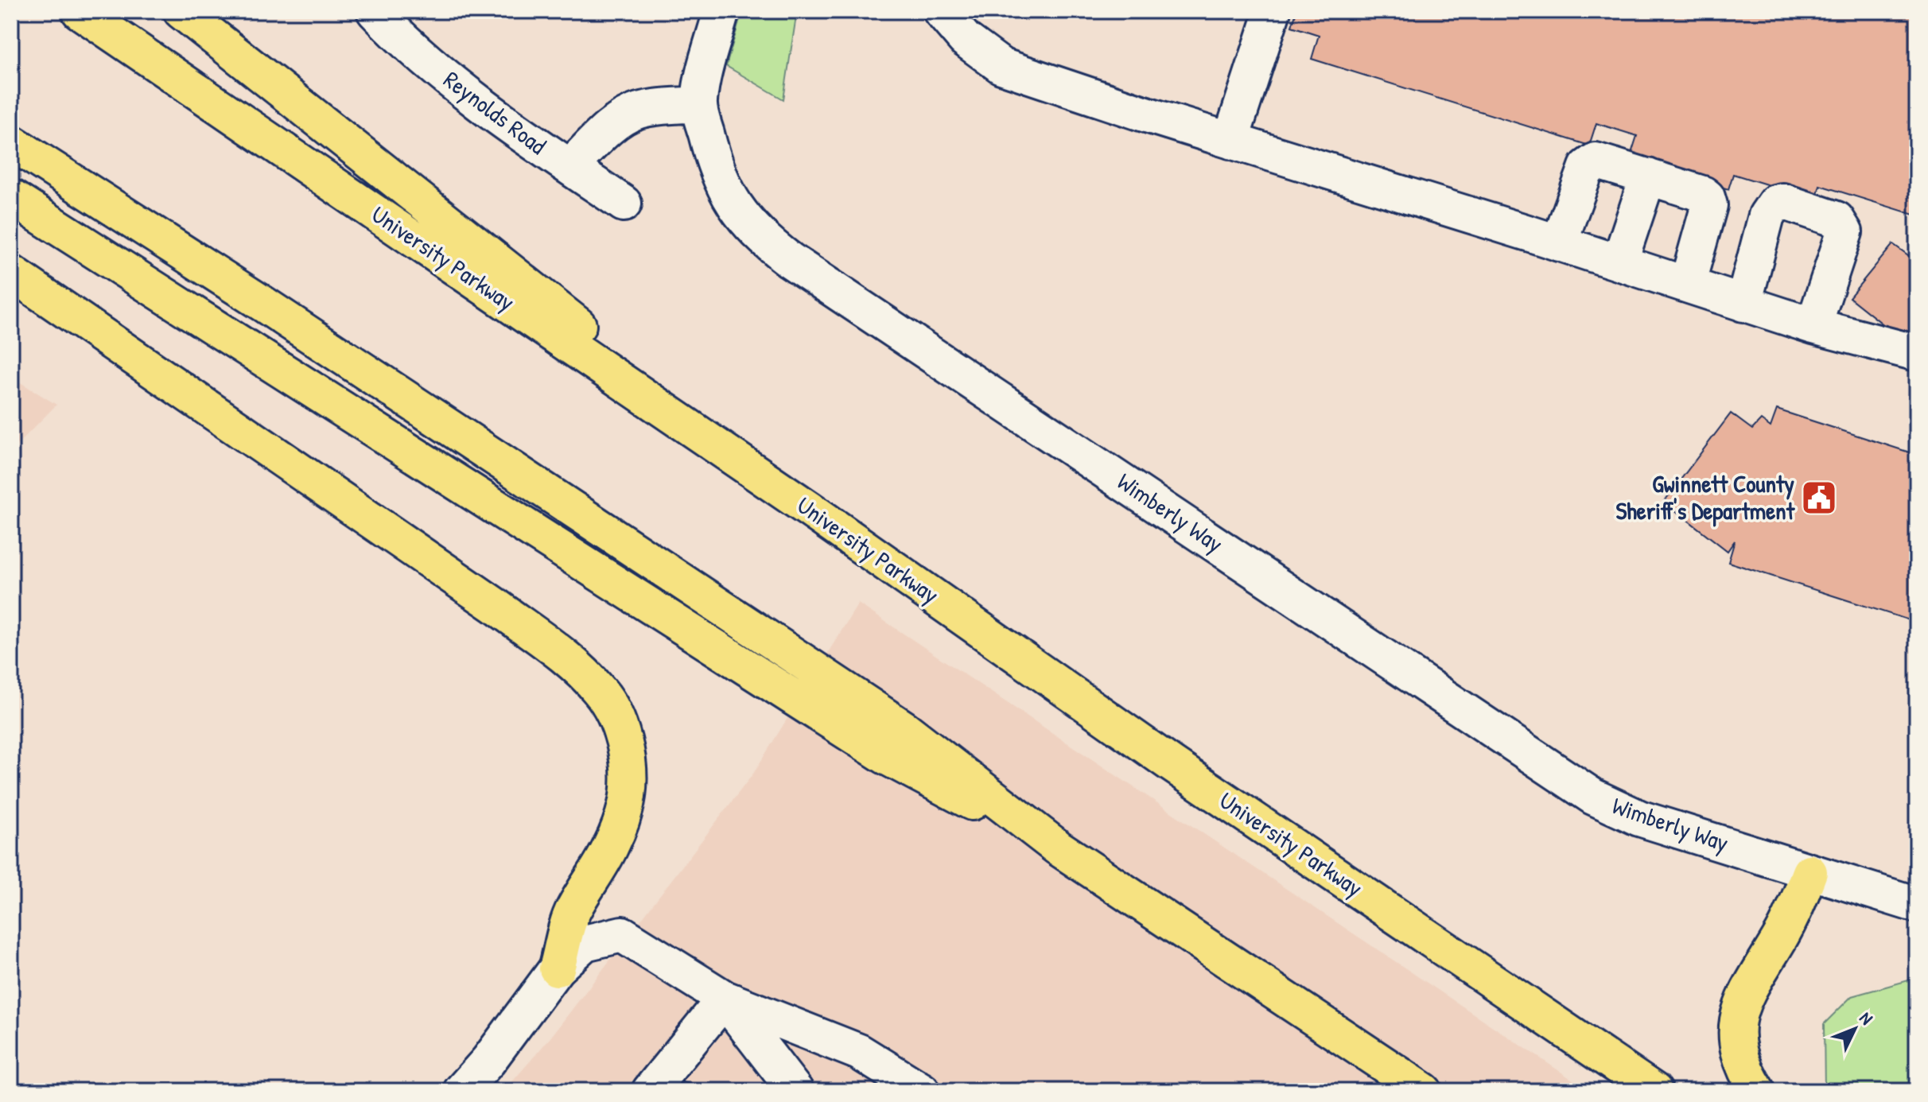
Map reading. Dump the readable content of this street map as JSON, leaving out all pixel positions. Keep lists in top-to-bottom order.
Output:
{
  "streets": {
    "highway": ["University Parkway"],
    "street": ["Reynolds Road", "Wimberly Way"]
  },
  "places": {
    "public building": ["Gwinnett County Sheriff's Department"]
  },
  "north": "top right"
}
